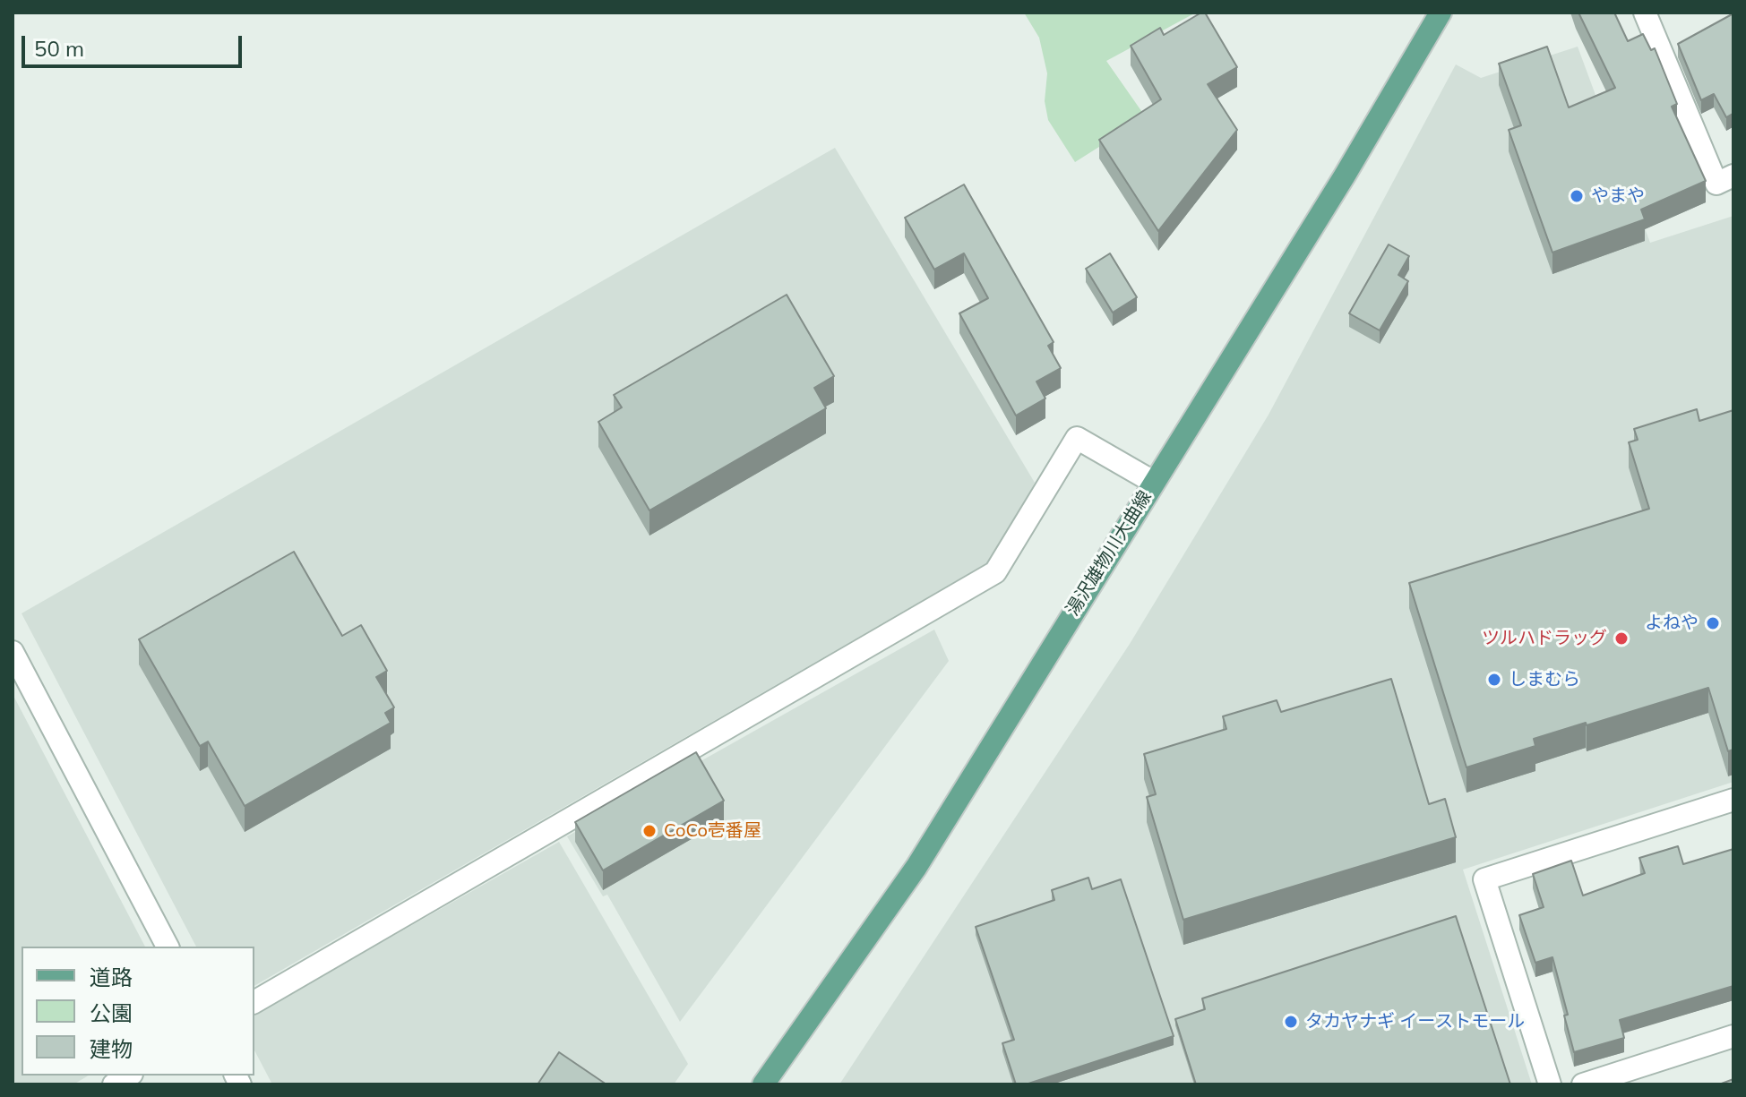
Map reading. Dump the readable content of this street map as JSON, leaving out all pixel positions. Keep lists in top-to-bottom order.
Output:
{
  "streets": {
    "main road": ["湯沢雄物川大曲線"]
  },
  "places": [
    "やまや",
    "よねや",
    "ツルハドラッグ",
    "しまむら",
    "CoCo壱番屋",
    "タカヤナギ イーストモール"
  ],
  "legend": ["道路", "公園", "建物"],
  "scale_bar": "50 m"
}
